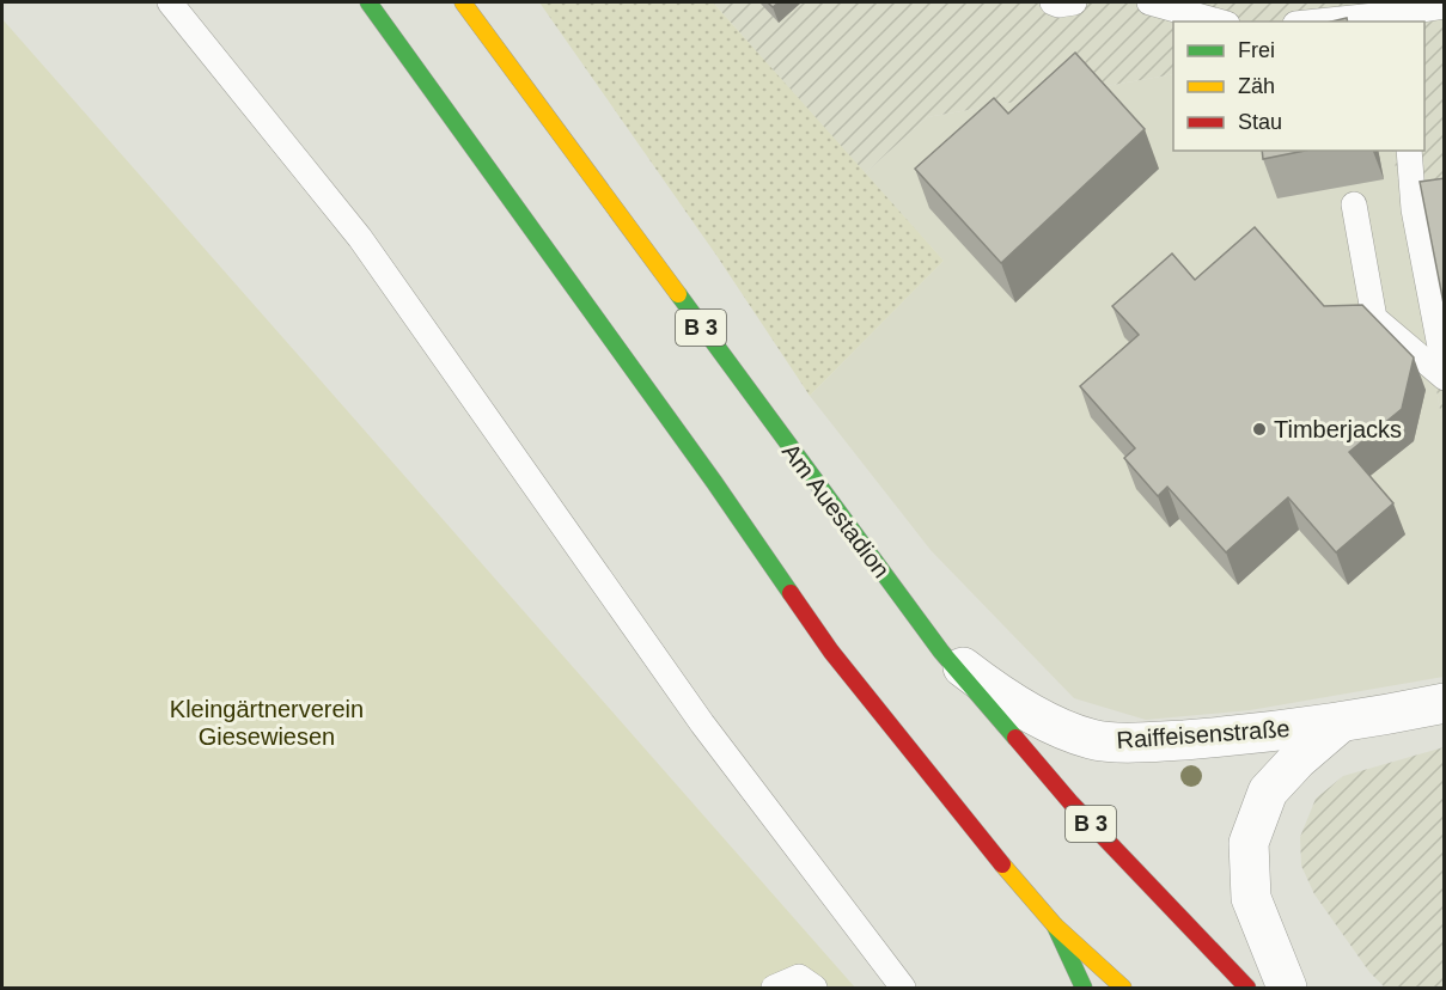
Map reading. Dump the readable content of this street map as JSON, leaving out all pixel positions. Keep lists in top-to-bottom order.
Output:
{
  "streets": {
    "main road": ["B 3", "Am Auestadion"],
    "street": ["Raiffeisenstraße"]
  },
  "crossings": [
    ["Am Auestadion", "Raiffeisenstraße"]
  ],
  "parks": ["Kleingärtnerverein Giesewiesen"],
  "places": ["Timberjacks"],
  "legend": ["Frei", "Zäh", "Stau"]
}
